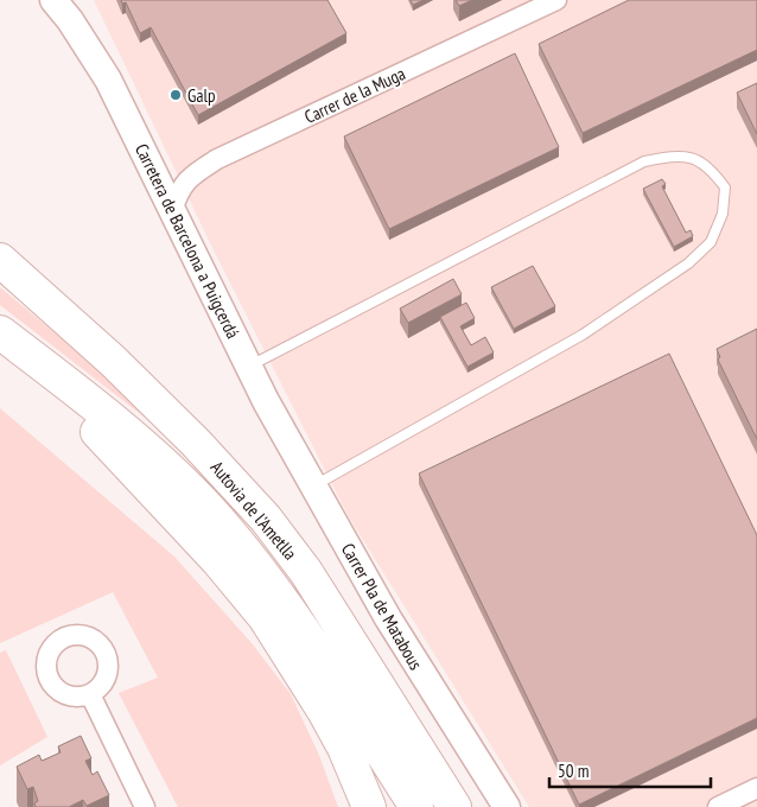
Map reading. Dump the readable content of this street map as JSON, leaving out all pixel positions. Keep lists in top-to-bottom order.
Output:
{
  "streets": {
    "highway": ["Autovia de l'Ametlla"],
    "main road": ["Carretera de Barcelona a Puigcerdá", "Carrer Pla de Matabous"],
    "street": ["Carrer de la Muga"]
  },
  "crossings": [
    ["Carrer de la Muga", "Carretera de Barcelona a Puigcerdá"],
    ["Carretera de Barcelona a Puigcerdá", "Carrer Pla de Matabous"]
  ],
  "places": ["Galp"],
  "scale_bar": "50 m"
}
